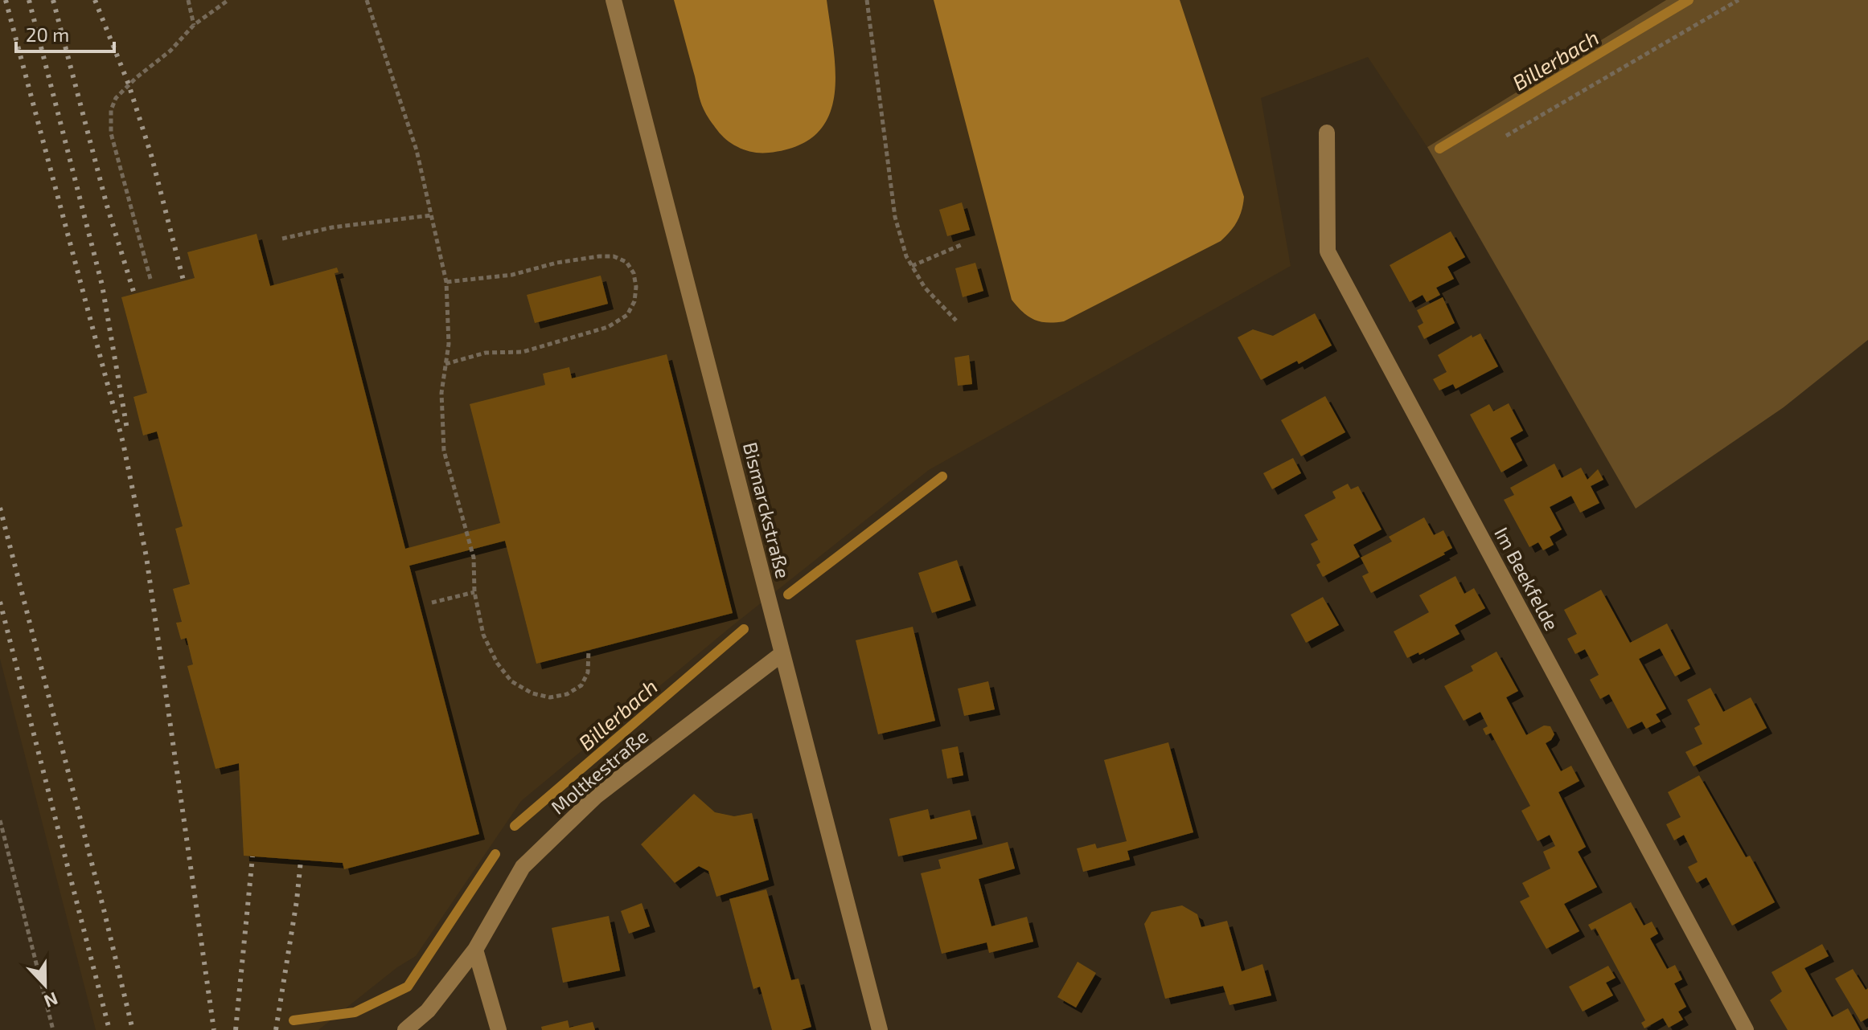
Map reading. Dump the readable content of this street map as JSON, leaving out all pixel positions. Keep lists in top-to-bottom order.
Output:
{
  "streets": {
    "street": ["Bismarckstraße", "Im Beekfelde", "Moltkestraße"]
  },
  "crossings": [
    ["Bismarckstraße", "Moltkestraße"]
  ],
  "water": ["Billerbach"],
  "scale_bar": "20 m",
  "north": "bottom"
}
